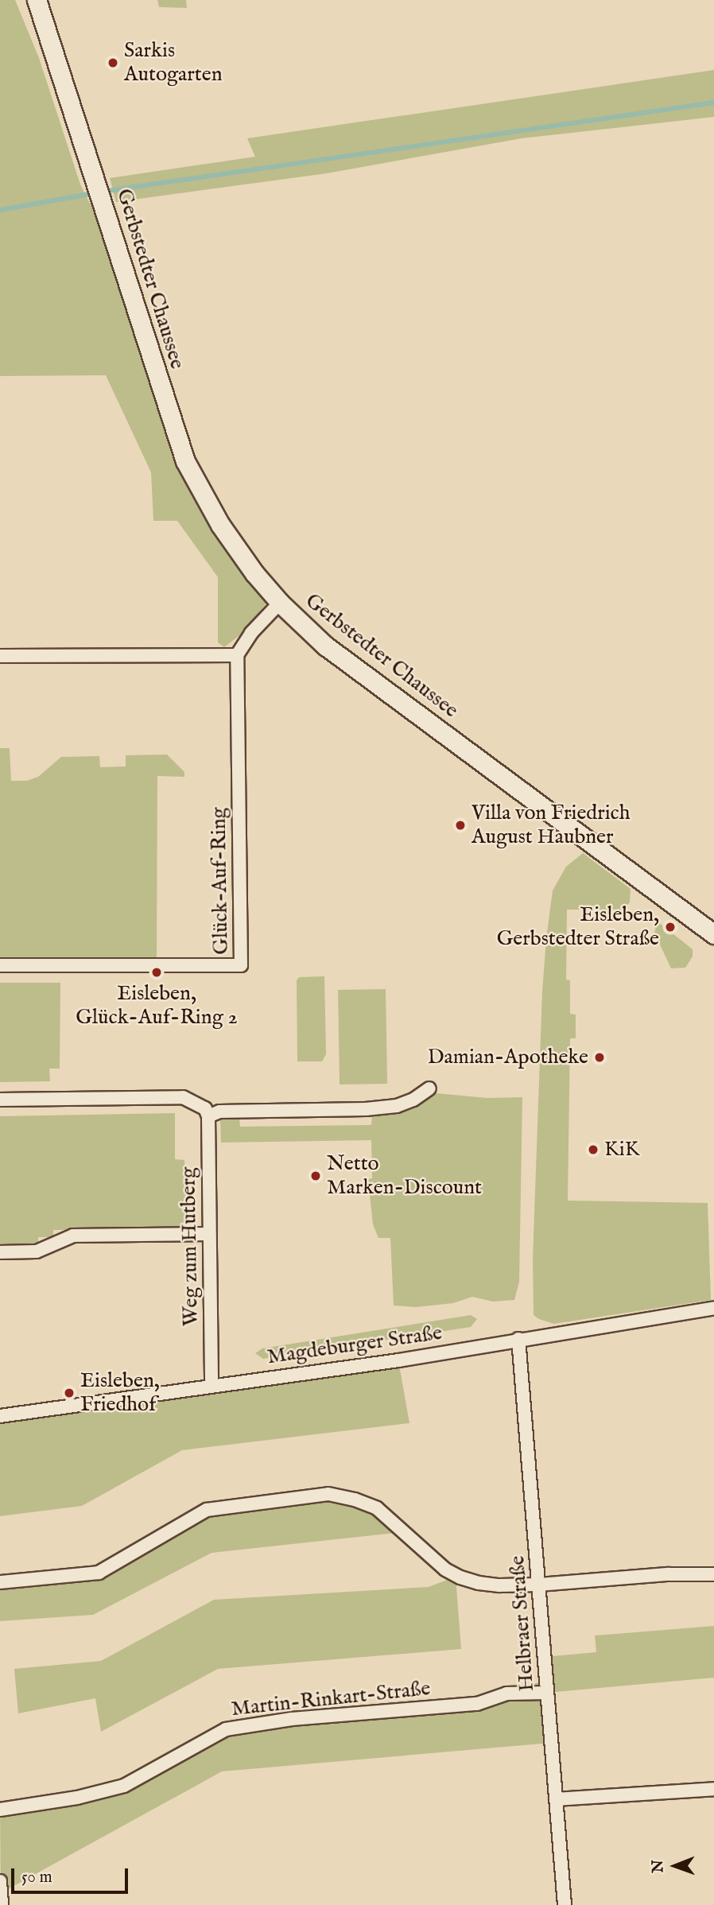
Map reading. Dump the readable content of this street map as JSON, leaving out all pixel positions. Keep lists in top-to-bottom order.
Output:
{
  "streets": {
    "main road": ["Gerbstedter Chaussee"],
    "street": [
      "Glück-Auf-Ring",
      "Weg zum Hutberg",
      "Magdeburger Straße",
      "Helbraer Straße",
      "Martin-Rinkart-Straße"
    ]
  },
  "crossings": [
    ["Weg zum Hutberg", "Magdeburger Straße"],
    ["Magdeburger Straße", "Helbraer Straße"],
    ["Helbraer Straße", "Martin-Rinkart-Straße"]
  ],
  "places": [
    "Sarkis Autogarten",
    "Villa von Friedrich August Haubner",
    "Eisleben, Gerbstedter Straße",
    "Eisleben, Glück-Auf-Ring 2",
    "Damian-Apotheke",
    "KiK",
    "Netto Marken-Discount",
    "Eisleben, Friedhof"
  ],
  "scale_bar": "50 m",
  "north": "left"
}
